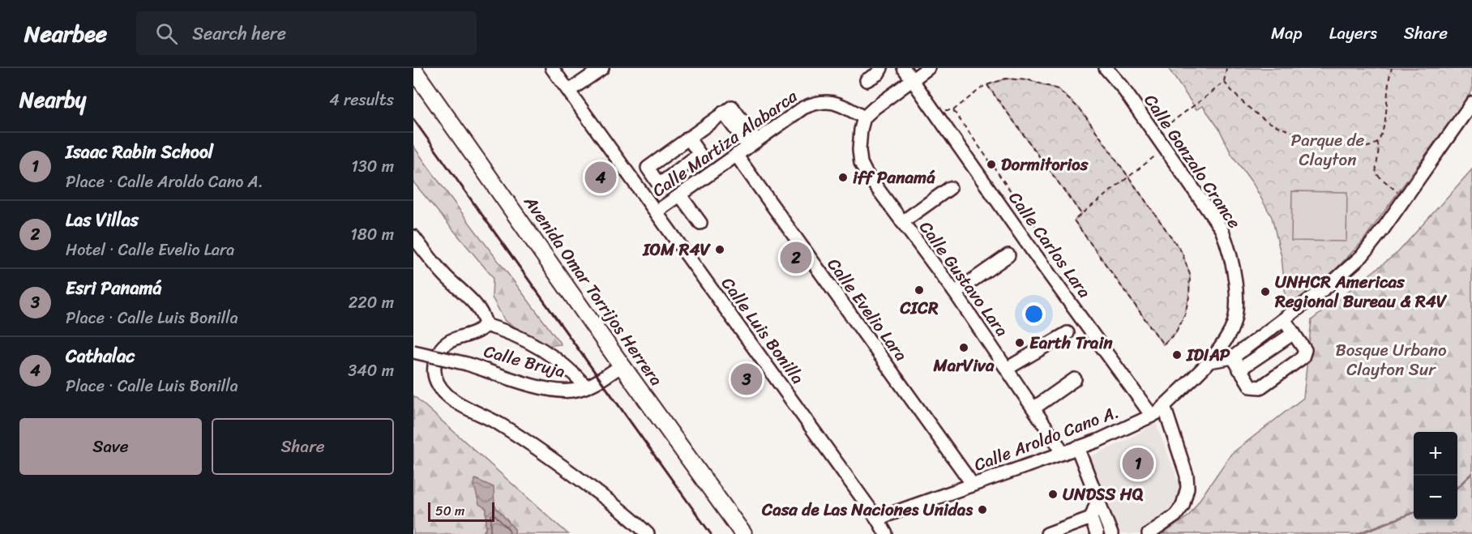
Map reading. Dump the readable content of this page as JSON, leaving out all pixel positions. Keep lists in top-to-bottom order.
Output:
{
  "streets": {
    "main road": ["Avenida Omar Torrijos Herrera"],
    "street": [
      "Calle Martiza Alabarca",
      "Calle Gonzalo Crance",
      "Calle Carlos Lara",
      "Calle Gustavo Lara",
      "Calle Evelio Lara",
      "Calle Luis Bonilla",
      "Calle Bruja",
      "Calle Aroldo Cano A."
    ]
  },
  "crossings": [
    ["Calle Martiza Alabarca", "Calle Gustavo Lara"],
    ["Calle Martiza Alabarca", "Calle Evelio Lara"],
    ["Calle Martiza Alabarca", "Calle Luis Bonilla"],
    ["Calle Gonzalo Crance", "Calle Aroldo Cano A."],
    ["Calle Carlos Lara", "Calle Aroldo Cano A."],
    ["Calle Gustavo Lara", "Calle Aroldo Cano A."],
    ["Avenida Omar Torrijos Herrera", "Calle Bruja"],
    ["Calle Evelio Lara", "Calle Aroldo Cano A."],
    ["Calle Luis Bonilla", "Calle Aroldo Cano A."]
  ],
  "parks": ["Parque de Clayton", "Bosque Urbano Clayton Sur"],
  "places": [
    "Dormitorios",
    "iff Panamá",
    "IOM R4V",
    "CICR",
    "UNHCR Americas Regional Bureau & R4V",
    "Earth Train",
    "MarViva",
    "IDIAP",
    "UNDSS HQ",
    "Casa de Las Naciones Unidas"
  ],
  "scale_bar": "50 m",
  "page": {
    "header": "Nearbee",
    "search": "Search here",
    "nav": ["Map", "Layers", "Share"],
    "heading": ["Nearby", "4 results"],
    "list": [
      {
        "mark": "1",
        "name": "Isaac Rabin School",
        "note": "Place · Calle Aroldo Cano A.",
        "value": "130 m"
      },
      {
        "mark": "2",
        "name": "Las Villas",
        "note": "Hotel · Calle Evelio Lara",
        "value": "180 m"
      },
      {
        "mark": "3",
        "name": "Esri Panamá",
        "note": "Place · Calle Luis Bonilla",
        "value": "220 m"
      },
      {
        "mark": "4",
        "name": "Cathalac",
        "note": "Place · Calle Luis Bonilla",
        "value": "340 m"
      }
    ],
    "pins": [
      "4",
      "2",
      "3",
      "1"
    ],
    "buttons": ["Save", "Share"],
    "map_buttons": ["+", "−"],
    "scale": "50 m"
  }
}
